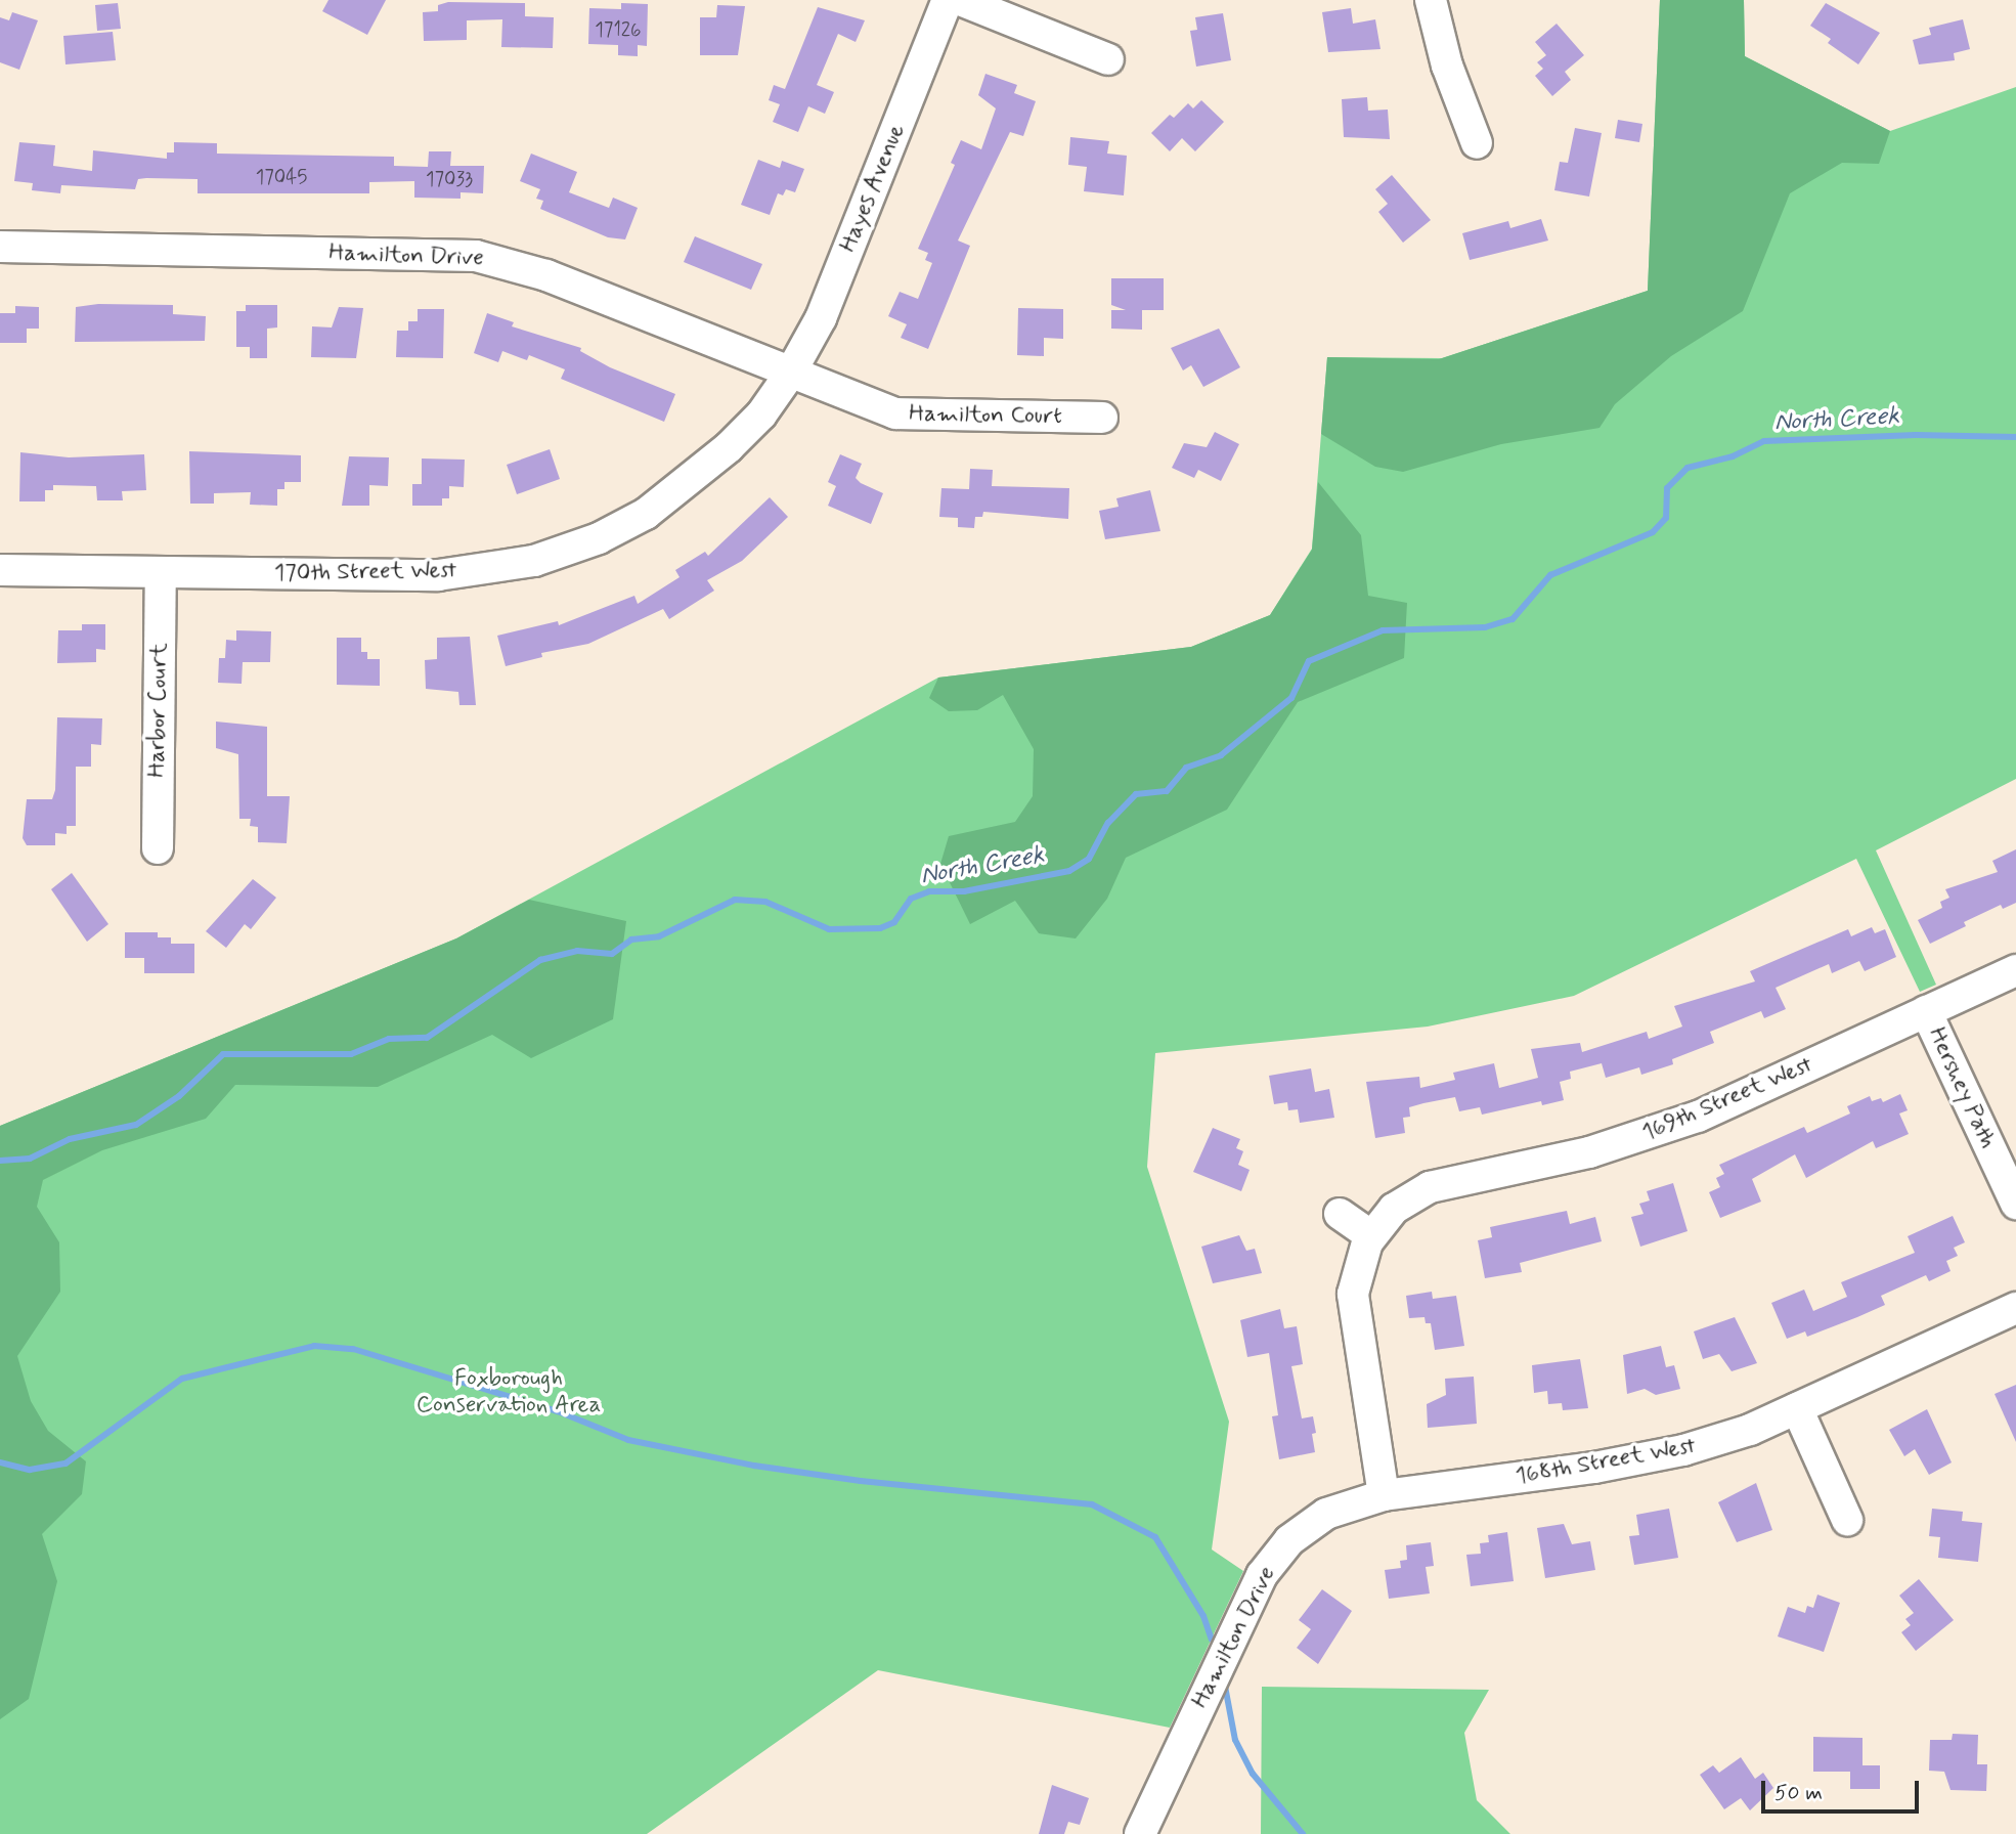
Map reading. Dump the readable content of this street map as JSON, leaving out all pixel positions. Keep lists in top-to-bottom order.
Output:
{
  "streets": {
    "street": [
      "Hayes Avenue",
      "Hamilton Drive",
      "Hamilton Court",
      "170th Street West",
      "Harbor Court",
      "Hershey Path",
      "169th Street West",
      "168th Street West"
    ]
  },
  "crossings": [
    ["Hayes Avenue", "Hamilton Drive"],
    ["Hayes Avenue", "Hamilton Court"],
    ["Hayes Avenue", "170th Street West"],
    ["Hamilton Drive", "Hamilton Court"],
    ["Hamilton Drive", "170th Street West"],
    ["Hamilton Drive", "169th Street West"],
    ["Hamilton Drive", "168th Street West"],
    ["Hamilton Court", "170th Street West"],
    ["170th Street West", "Harbor Court"],
    ["Hershey Path", "169th Street West"],
    ["169th Street West", "168th Street West"]
  ],
  "water": ["North Creek"],
  "parks": ["Foxborough Conservation Area"],
  "house_numbers": ["17126", "17045", "17033"],
  "scale_bar": "50 m"
}
